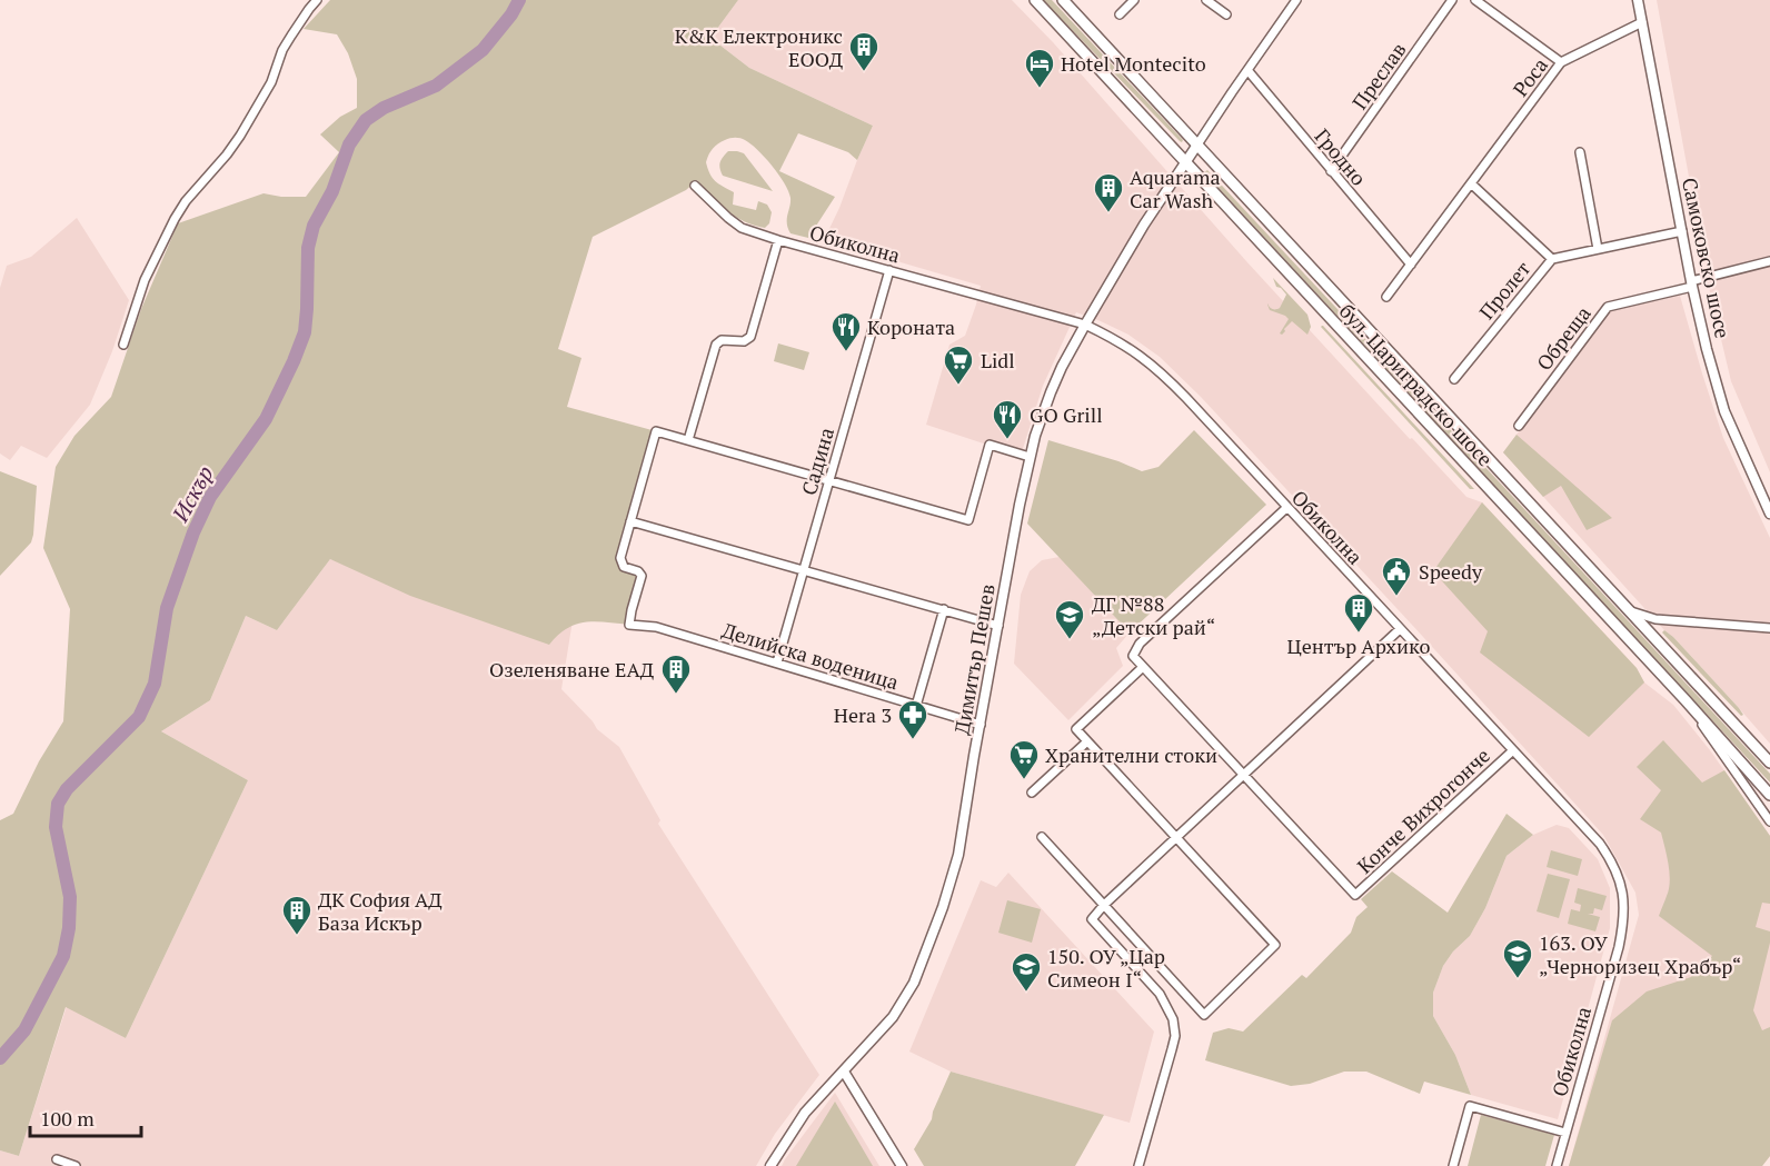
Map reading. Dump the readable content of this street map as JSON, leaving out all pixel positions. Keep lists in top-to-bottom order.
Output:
{
  "streets": {
    "highway": ["бул. Цариградско шосе"],
    "main road": ["Самоковско шосе", "Димитър Пешев"],
    "street": [
      "Преслав",
      "Роса",
      "Гродно",
      "Обиколна",
      "Пролет",
      "Обреща",
      "Садина",
      "Делийска воденица",
      "Конче Вихрогонче"
    ]
  },
  "crossings": [
    ["Преслав", "Гродно"],
    ["Роса", "Гродно"],
    ["Роса", "Самоковско шосе"],
    ["Обиколна", "Садина"],
    ["Обиколна", "Димитър Пешев"],
    ["Обиколна", "Конче Вихрогонче"],
    ["Самоковско шосе", "Пролет"],
    ["Самоковско шосе", "Обреща"],
    ["бул. Цариградско шосе", "Димитър Пешев"],
    ["Садина", "Делийска воденица"],
    ["Делийска воденица", "Димитър Пешев"]
  ],
  "water": ["Искър"],
  "places": {
    "building": [
      "K&K Електроникс ЕООД",
      "Aquarama Car Wash",
      "Център Архико",
      "Озеленяване ЕАД",
      "ДК София АД База Искър"
    ],
    "hotel": ["Hotel Montecito"],
    "restaurant": ["Короната", "GO Grill"],
    "supermarket": ["Lidl", "Хранителни стоки"],
    "public building": ["Speedy"],
    "school or university": ["ДГ №88 „Детски рай“", "163. ОУ „Черноризец Храбър“", "150. ОУ „Цар Симеон I“"],
    "pharmacy": ["Hera 3"]
  },
  "scale_bar": "100 m"
}
